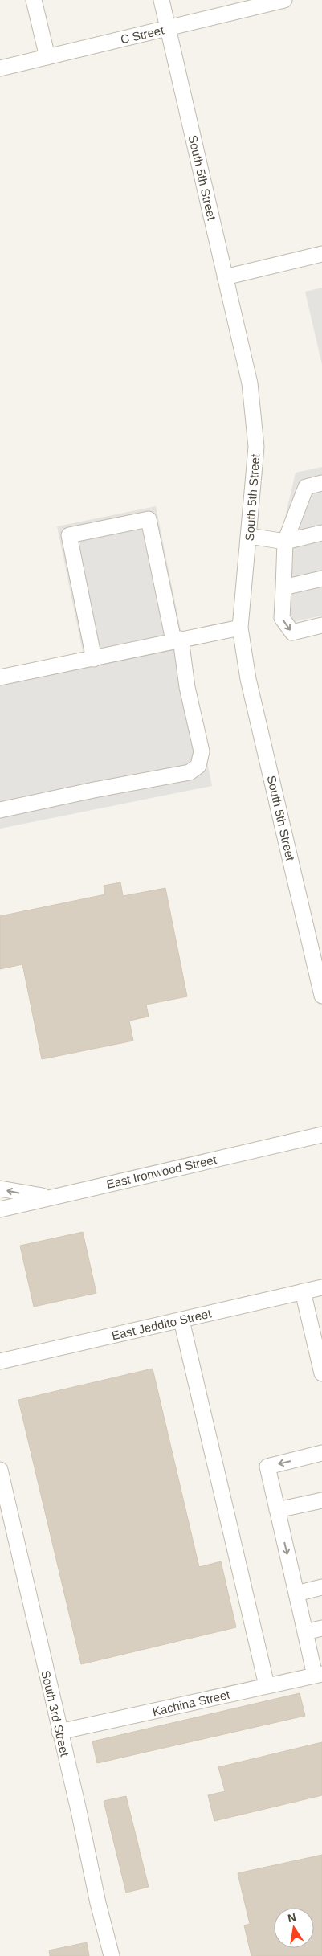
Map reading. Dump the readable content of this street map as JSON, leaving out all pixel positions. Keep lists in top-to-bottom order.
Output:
{
  "streets": {
    "street": [
      "C Street",
      "South 5th Street",
      "East Ironwood Street",
      "East Jeddito Street",
      "Kachina Street",
      "South 3rd Street"
    ]
  },
  "crossings": [
    ["C Street", "South 5th Street"],
    ["Kachina Street", "South 3rd Street"]
  ],
  "north": "top"
}
